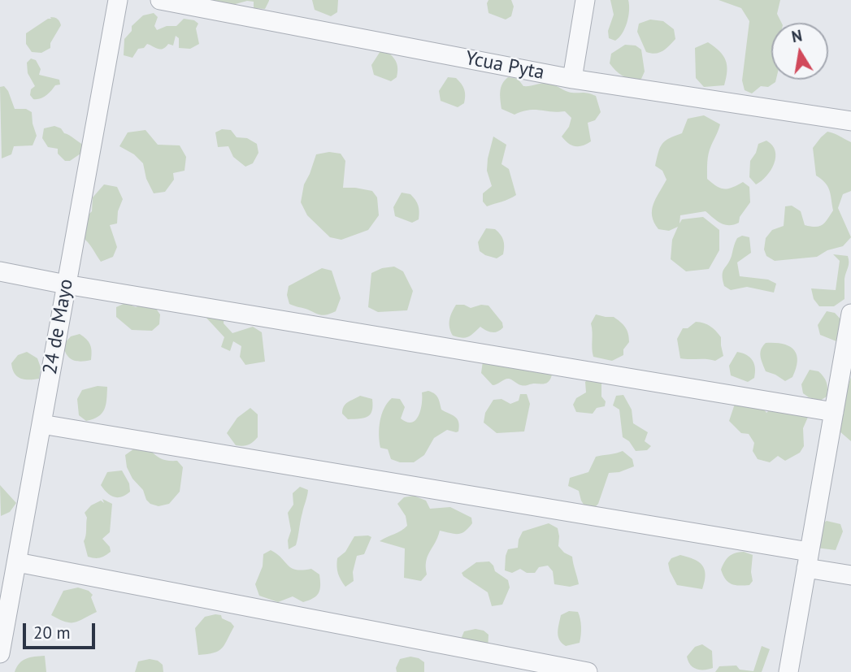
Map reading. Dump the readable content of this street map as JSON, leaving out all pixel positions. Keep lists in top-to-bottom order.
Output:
{
  "streets": {
    "street": ["Ycua Pyta", "24 de Mayo"]
  },
  "scale_bar": "20 m",
  "north": "top"
}
